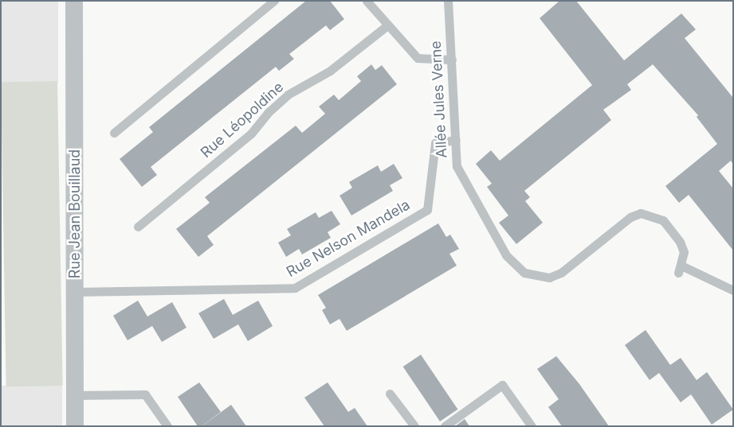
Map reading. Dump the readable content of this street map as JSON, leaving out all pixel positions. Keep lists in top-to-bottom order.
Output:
{
  "streets": {
    "street": ["Rue Jean Bouillaud"],
    "lane": ["Allée Jules Verne", "Rue Léopoldine", "Rue Nelson Mandela"]
  },
  "crossings": [
    ["Allée Jules Verne", "Rue Nelson Mandela"],
    ["Rue Jean Bouillaud", "Rue Nelson Mandela"]
  ]
}
